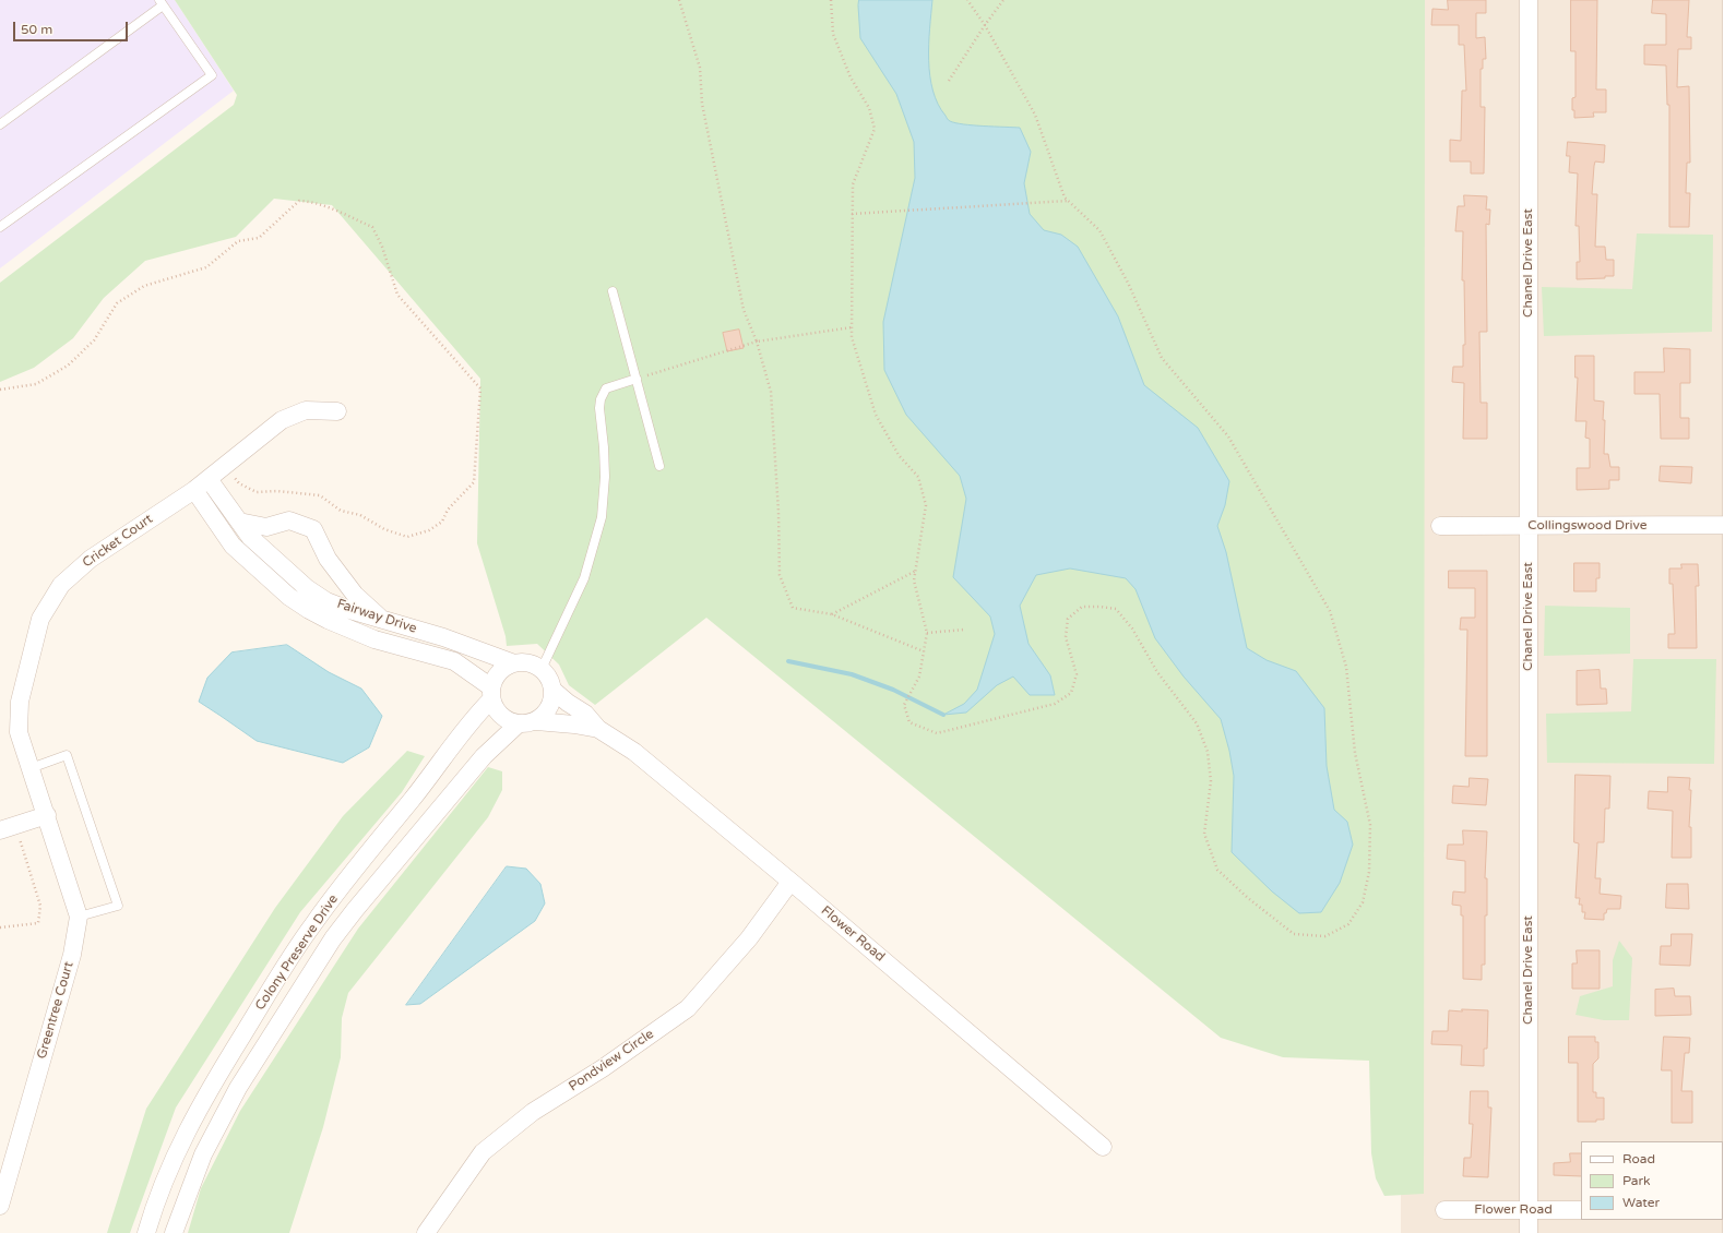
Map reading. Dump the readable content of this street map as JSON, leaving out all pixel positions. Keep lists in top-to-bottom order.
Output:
{
  "streets": {
    "street": [
      "Chanel Drive East",
      "Collingswood Drive",
      "Cricket Court",
      "Fairway Drive",
      "Flower Road",
      "Colony Preserve Drive",
      "Greentree Court",
      "Pondview Circle"
    ]
  },
  "crossings": [
    ["Chanel Drive East", "Collingswood Drive"],
    ["Chanel Drive East", "Flower Road"],
    ["Cricket Court", "Fairway Drive"],
    ["Cricket Court", "Greentree Court"],
    ["Fairway Drive", "Flower Road"],
    ["Fairway Drive", "Colony Preserve Drive"],
    ["Flower Road", "Colony Preserve Drive"],
    ["Flower Road", "Pondview Circle"]
  ],
  "legend": ["Road", "Park", "Water"],
  "scale_bar": "50 m"
}
